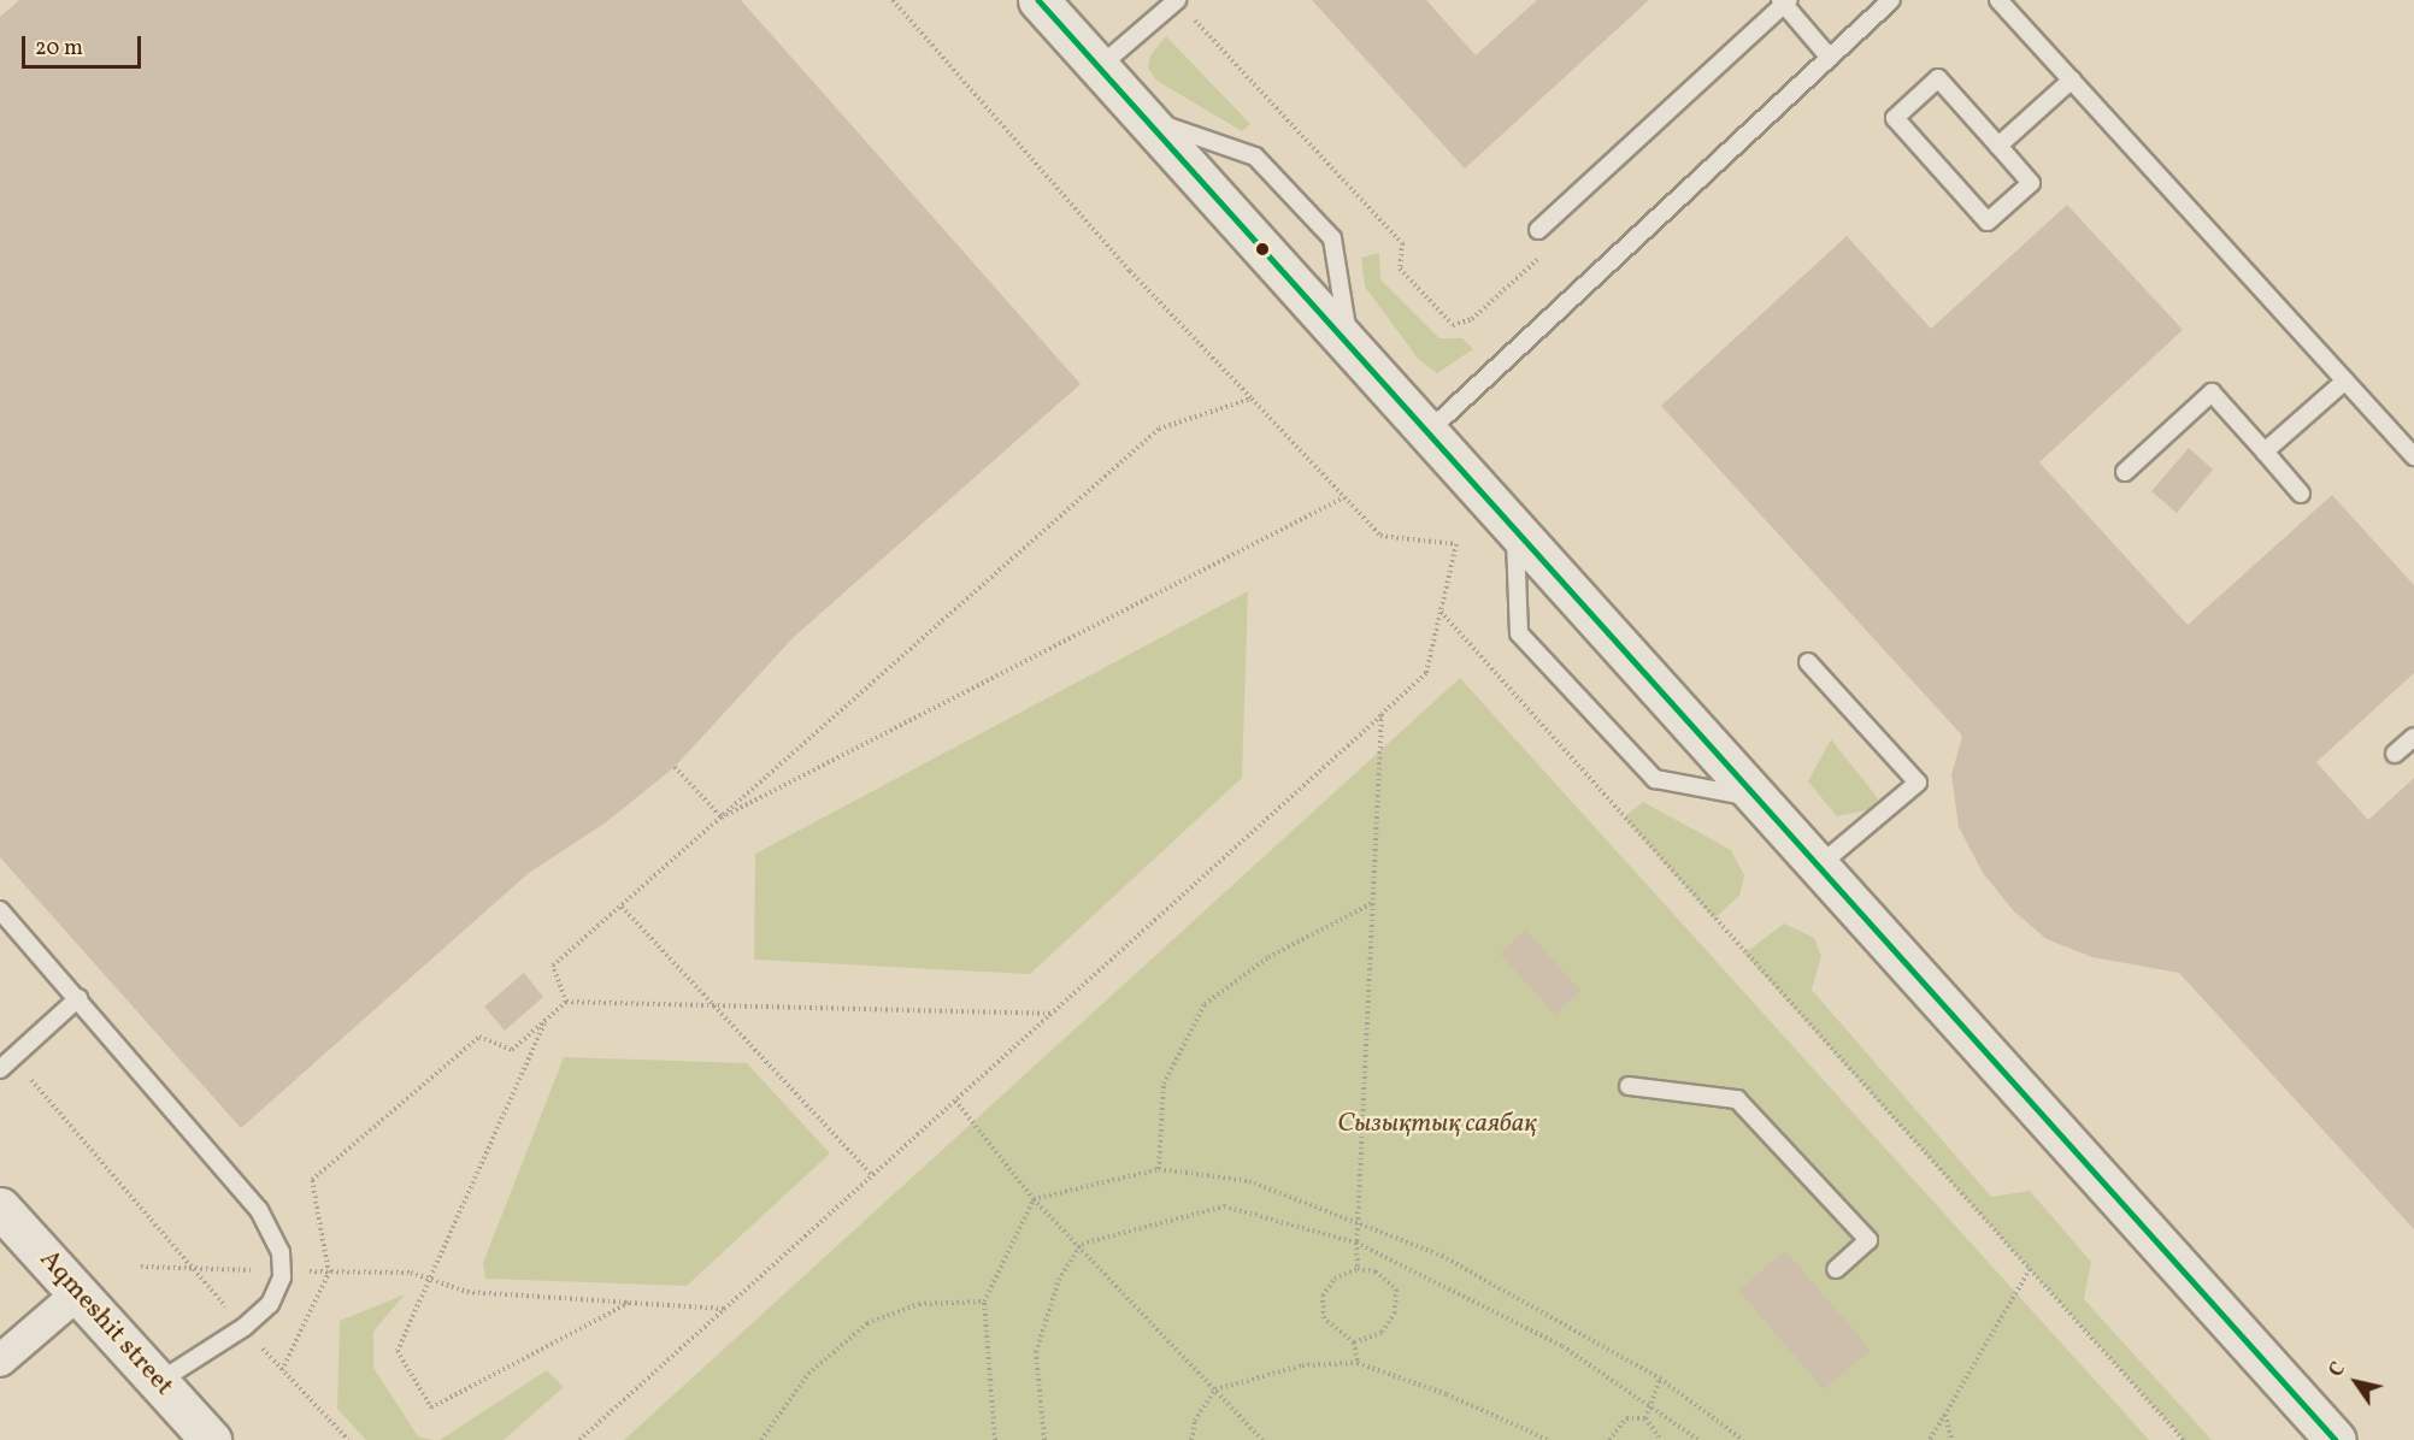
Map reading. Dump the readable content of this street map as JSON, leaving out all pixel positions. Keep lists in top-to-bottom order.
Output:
{
  "streets": {
    "main road": ["Aqmeshit street"]
  },
  "parks": ["Сызықтық саябақ"],
  "scale_bar": "20 m",
  "north": "top left"
}
